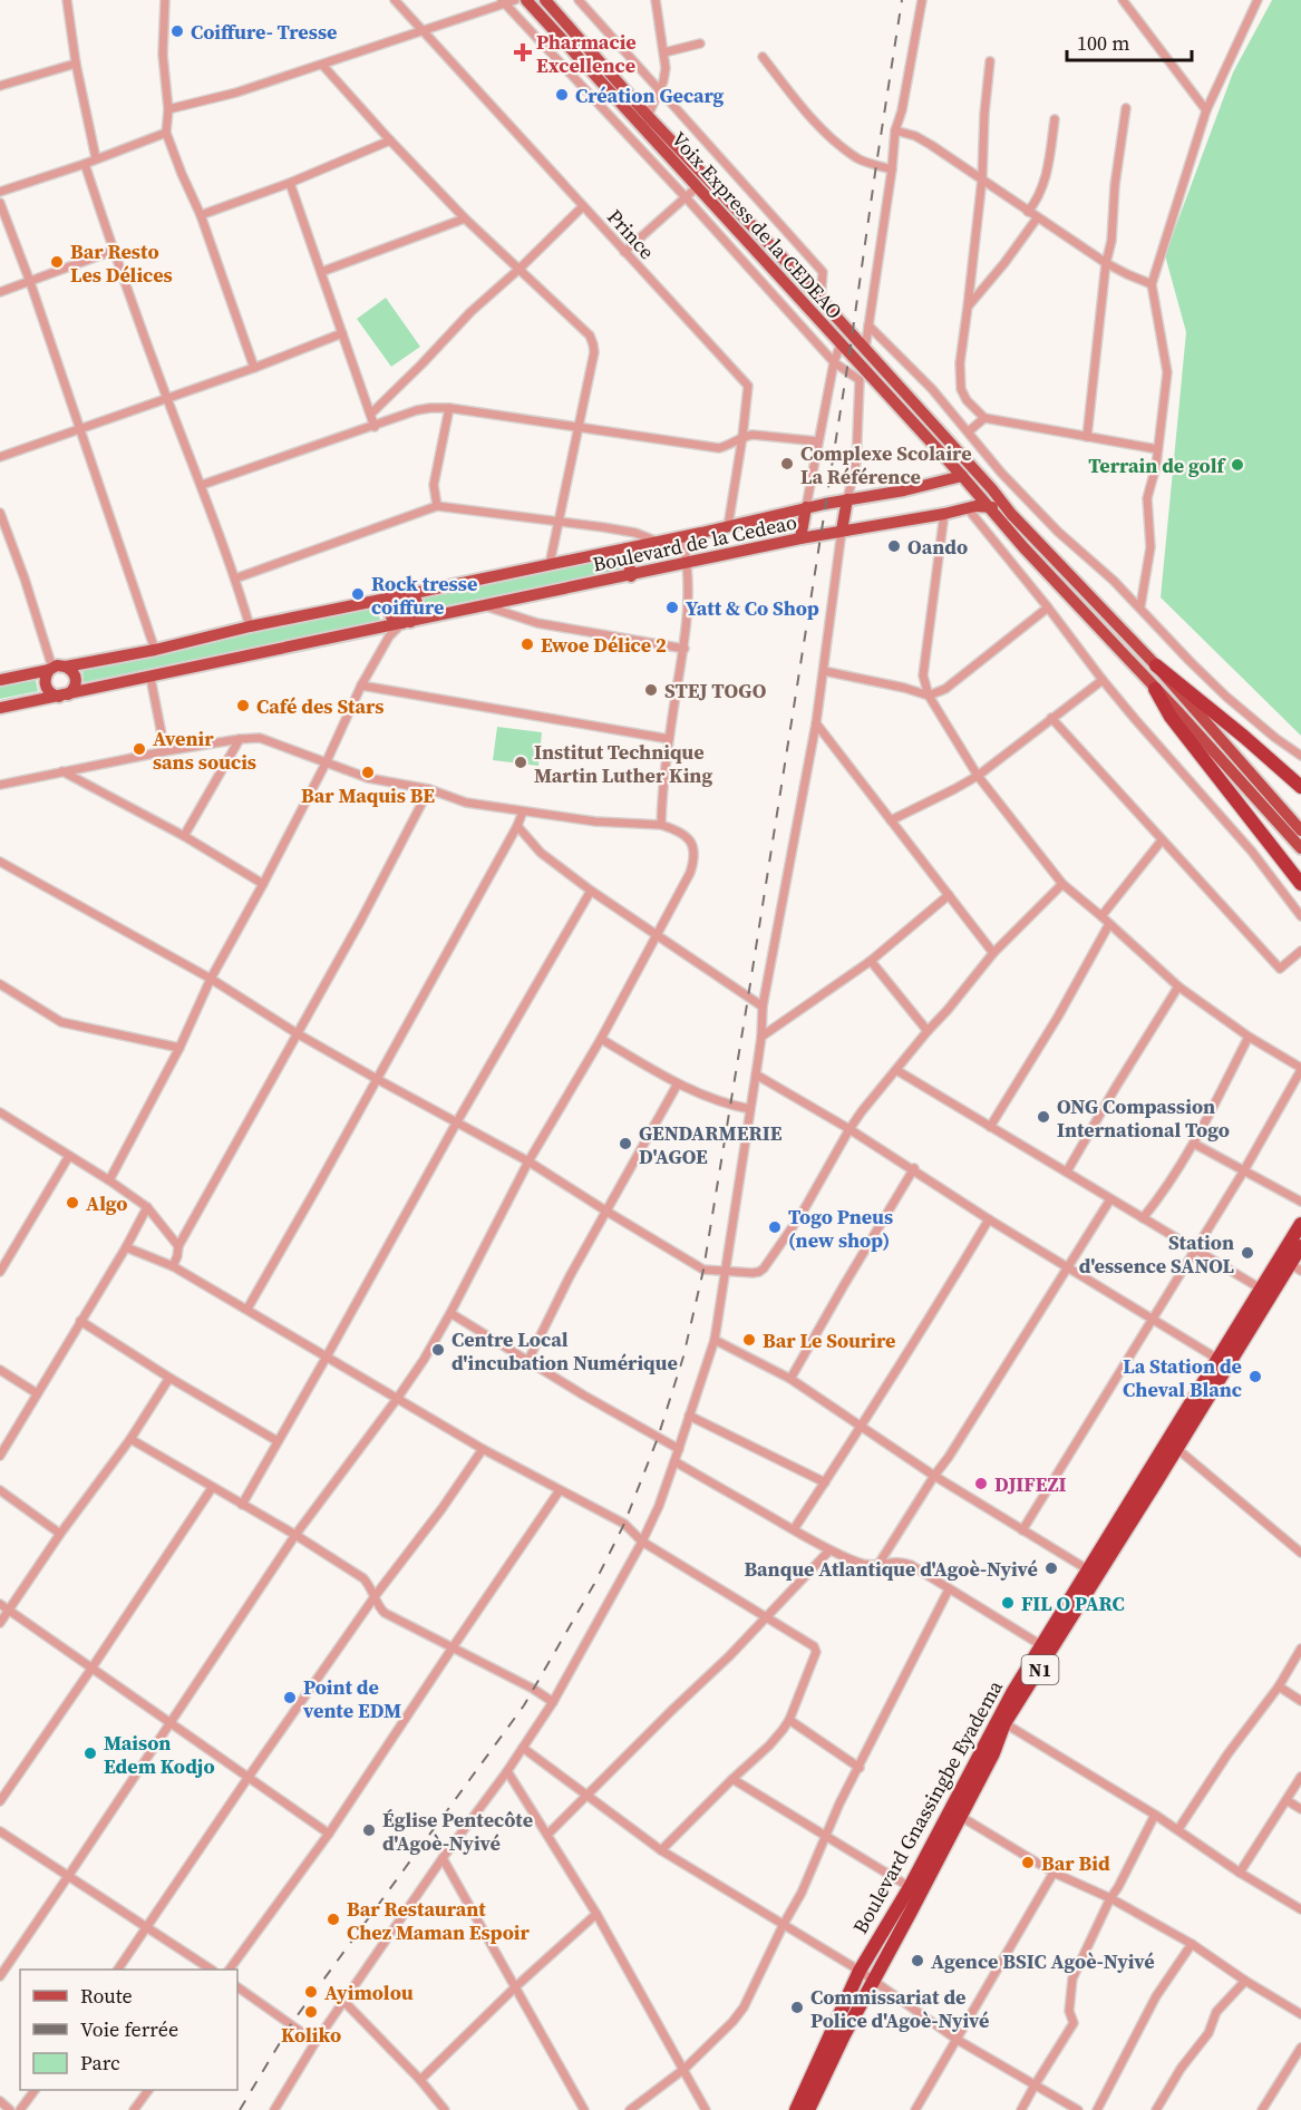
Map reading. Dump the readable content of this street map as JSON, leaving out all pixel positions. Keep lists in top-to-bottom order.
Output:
{
  "streets": {
    "highway": ["N1", "Boulevard Gnassingbe Eyadema"],
    "main road": ["Voix Express de la CEDEAO", "Boulevard de la Cedeao"],
    "street": ["Prince"]
  },
  "crossings": [
    ["Voix Express de la CEDEAO", "Boulevard de la Cedeao"],
    ["Prince", "Boulevard de la Cedeao"]
  ],
  "places": {
    "other": [
      "Coiffure- Tresse",
      "Création Gecarg",
      "Bar Resto Les Délices",
      "Complexe Scolaire La Référence",
      "Terrain de golf",
      "Oando",
      "Rock tresse coiffure",
      "Yatt & Co Shop",
      "Ewoe Délice 2",
      "STEJ TOGO",
      "Café des Stars",
      "Avenir sans soucis",
      "Institut Technique Martin Luther King",
      "Bar Maquis BE",
      "ONG Compassion International Togo",
      "GENDARMERIE D'AGOE",
      "Algo",
      "Togo Pneus (new shop)",
      "Station d'essence SANOL",
      "Bar Le Sourire",
      "Centre Local d'incubation Numérique",
      "La Station de Cheval Blanc",
      "DJIFEZI",
      "Banque Atlantique d'Agoè-Nyivé",
      "FIL O PARC",
      "Point de vente EDM",
      "Maison Edem Kodjo",
      "Église Pentecôte d'Agoè-Nyivé",
      "Bar Bid",
      "Bar Restaurant Chez Maman Espoir",
      "Agence BSIC Agoè-Nyivé",
      "Ayimolou",
      "Commissariat de Police d'Agoè-Nyivé",
      "Koliko"
    ],
    "health": ["Pharmacie Excellence"]
  },
  "legend": ["Route", "Voie ferrée", "Parc"],
  "scale_bar": "100 m"
}
